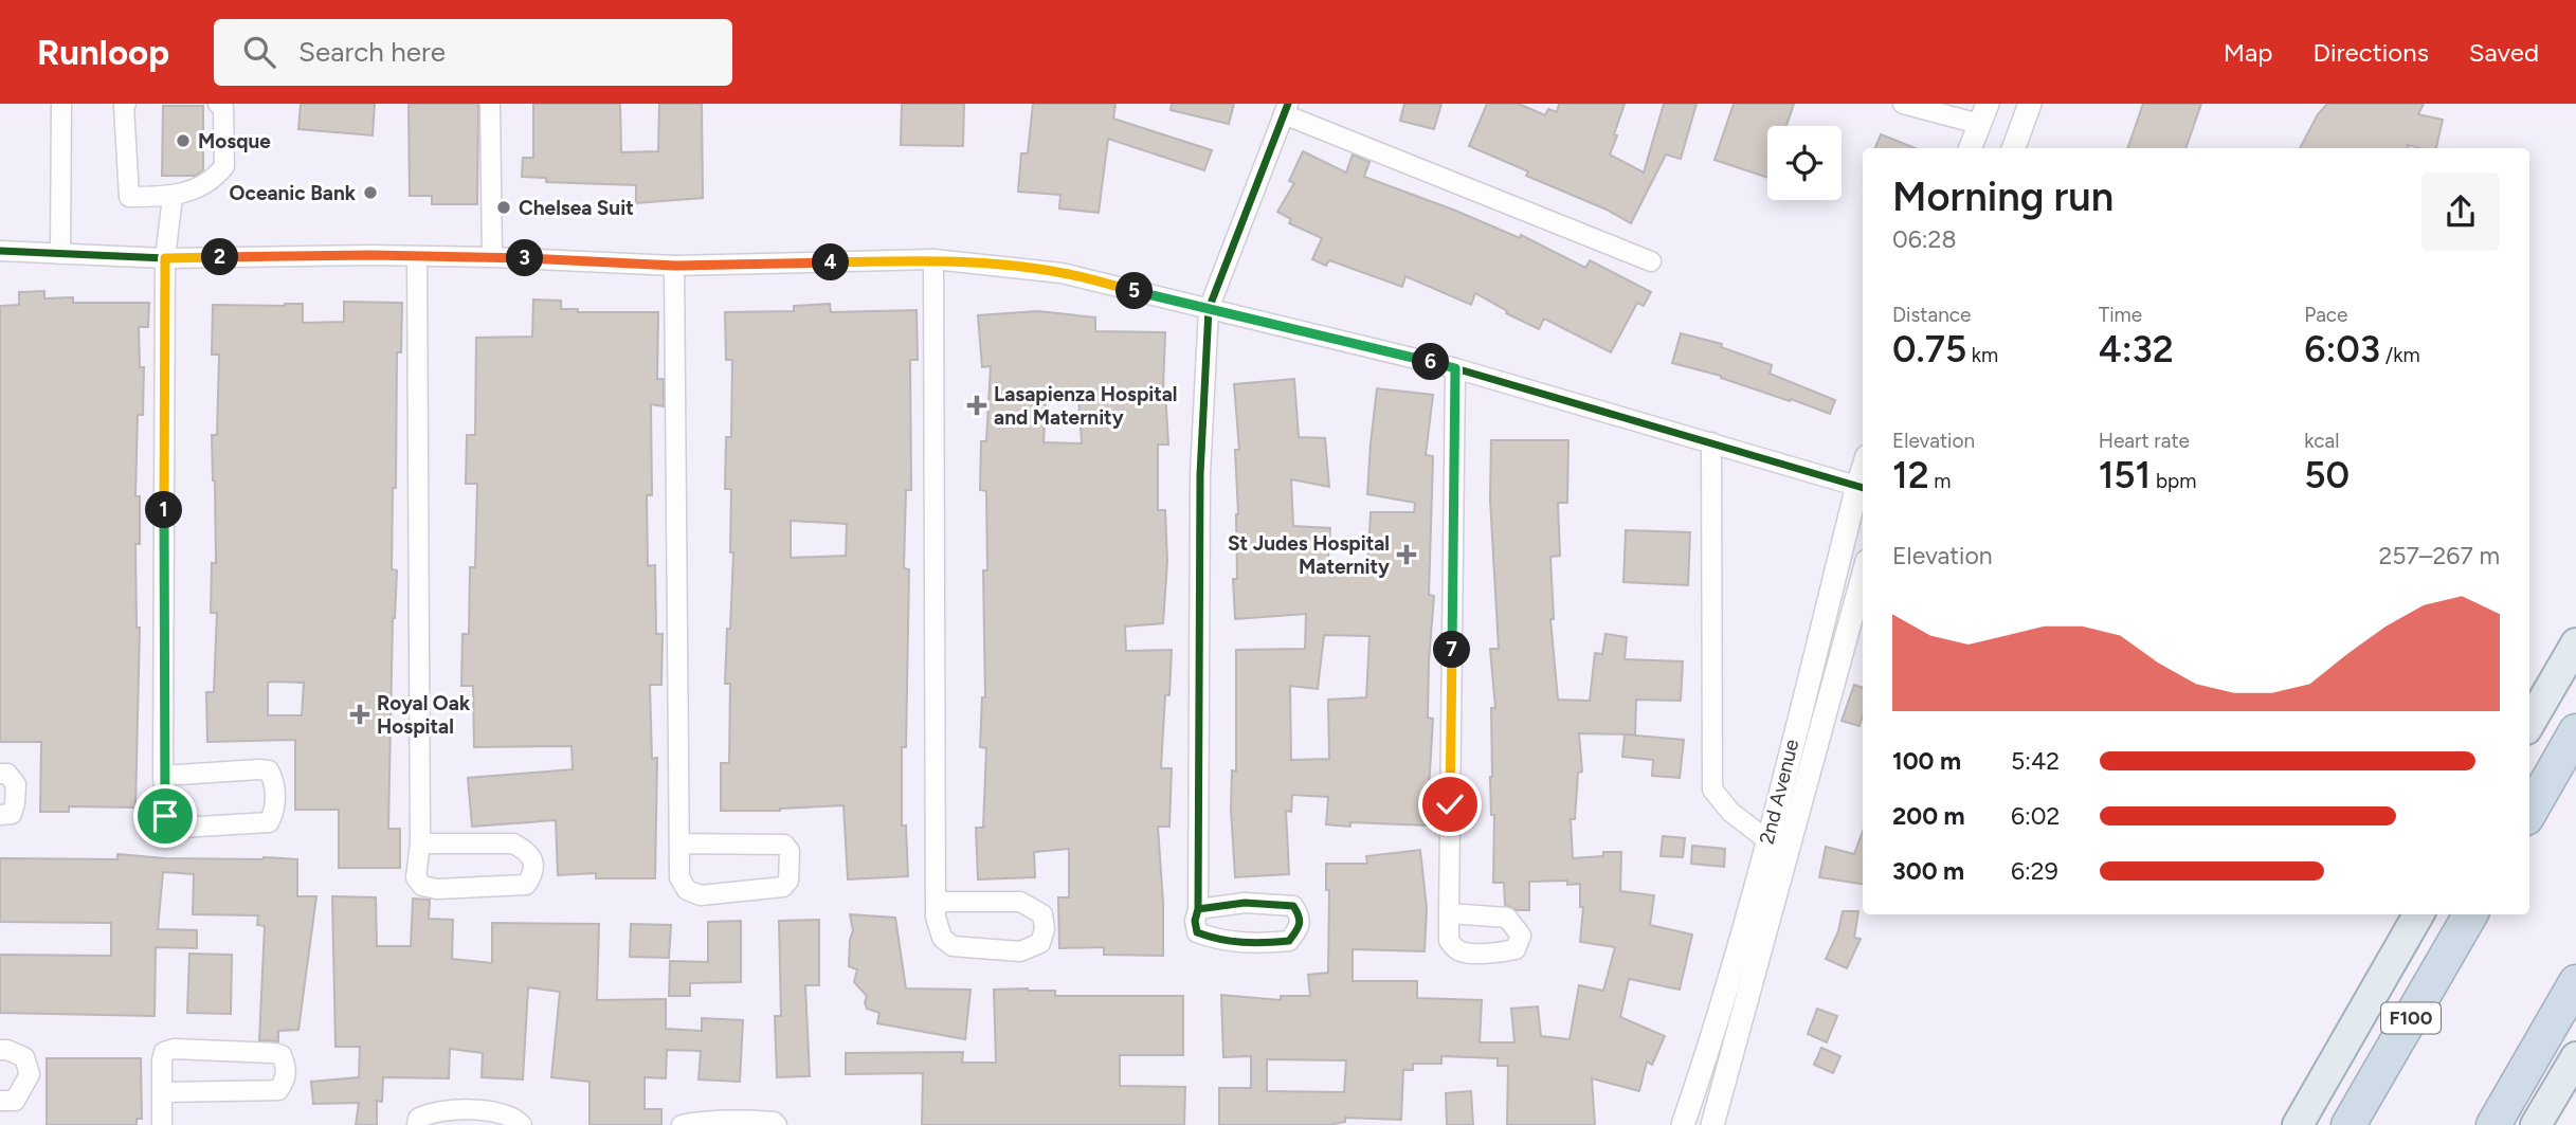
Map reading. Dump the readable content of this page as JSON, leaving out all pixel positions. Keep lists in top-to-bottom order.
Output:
{
  "streets": {
    "highway": ["F100"],
    "street": ["2nd Avenue"]
  },
  "places": {
    "other": ["Mosque", "Oceanic Bank", "Chelsea Suit"],
    "health": ["Lasapienza Hospital and Maternity", "St Judes Hospital Maternity", "Royal Oak Hospital"]
  },
  "page": {
    "header": "Runloop",
    "search": "Search here",
    "nav": ["Map", "Directions", "Saved"],
    "heading": ["Morning run", "06:28"],
    "pins": [
      "2",
      "3",
      "4",
      "5",
      "6",
      "1",
      "7"
    ],
    "stats": [
      ["Distance", "0.75 km"],
      ["Time", "4:32"],
      ["Pace", "6:03 /km"],
      ["Elevation", "12 m"],
      ["Heart rate", "151 bpm"],
      ["kcal", "50"]
    ],
    "chart": ["Elevation", "257–267 m"],
    "list": [
      {
        "name": "100 m",
        "note": "5:42"
      },
      {
        "name": "200 m",
        "note": "6:02"
      },
      {
        "name": "300 m",
        "note": "6:29"
      }
    ]
  }
}
